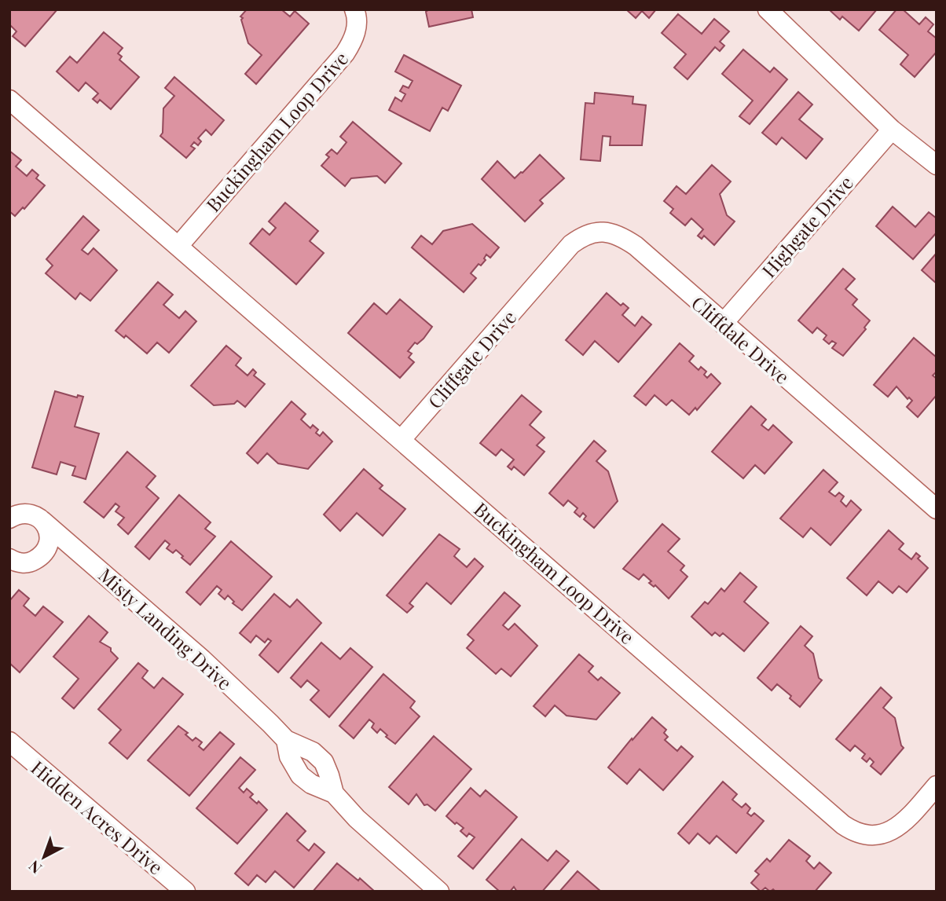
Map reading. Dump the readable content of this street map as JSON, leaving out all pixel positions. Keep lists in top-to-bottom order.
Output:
{
  "streets": {
    "street": [
      "Buckingham Loop Drive",
      "Highgate Drive",
      "Cliffdale Drive",
      "Cliffgate Drive",
      "Misty Landing Drive",
      "Hidden Acres Drive"
    ]
  },
  "crossings": [
    ["Buckingham Loop Drive", "Cliffgate Drive"],
    ["Highgate Drive", "Cliffdale Drive"],
    ["Cliffdale Drive", "Cliffgate Drive"]
  ],
  "north": "bottom left"
}
